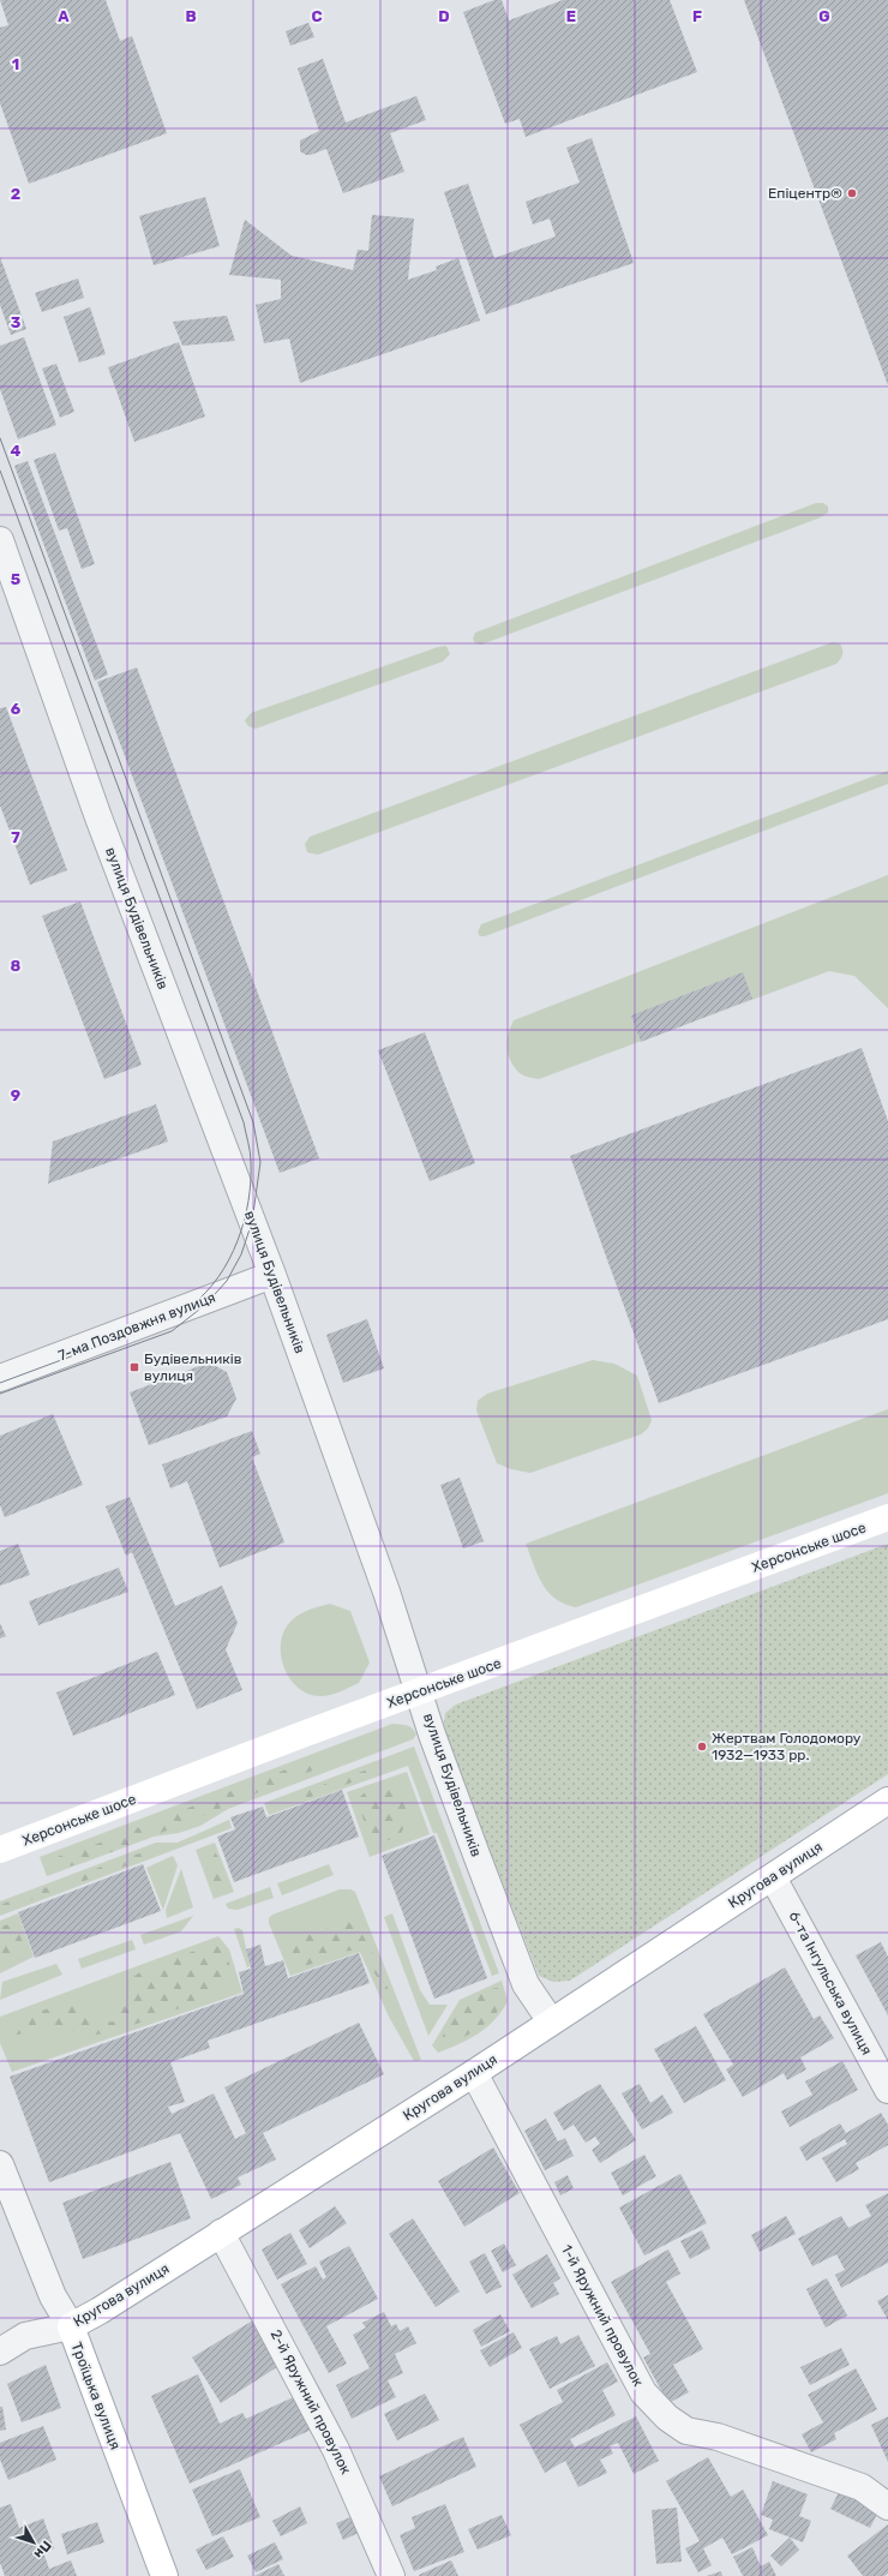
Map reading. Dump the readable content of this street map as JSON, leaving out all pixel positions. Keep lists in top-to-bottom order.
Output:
{
  "streets": {
    "main road": ["Херсонське шосе", "Кругова вулиця", "Троїцька вулиця"],
    "street": [
      "вулиця Будівельників",
      "7-ма Поздовжня вулиця",
      "6-та Інгульська вулиця",
      "1-й Яружний провулок",
      "2-й Яружний провулок"
    ]
  },
  "crossings": [
    ["вулиця Будівельників", "7-ма Поздовжня вулиця"],
    ["вулиця Будівельників", "Херсонське шосе"],
    ["вулиця Будівельників", "Кругова вулиця"],
    ["Кругова вулиця", "6-та Інгульська вулиця"],
    ["Кругова вулиця", "1-й Яружний провулок"],
    ["Кругова вулиця", "Троїцька вулиця"],
    ["Кругова вулиця", "2-й Яружний провулок"]
  ],
  "places": {
    "other": ["Епіцентр®", "Жертвам Голодомору 1932—1933 рр."],
    "transit": ["Будівельників вулиця"]
  },
  "north": "bottom right",
  "grid": {
    "columns": [
      "A",
      "B",
      "C",
      "D",
      "E",
      "F",
      "G"
    ],
    "rows": [
      "1",
      "2",
      "3",
      "4",
      "5",
      "6",
      "7",
      "8",
      "9"
    ]
  }
}
